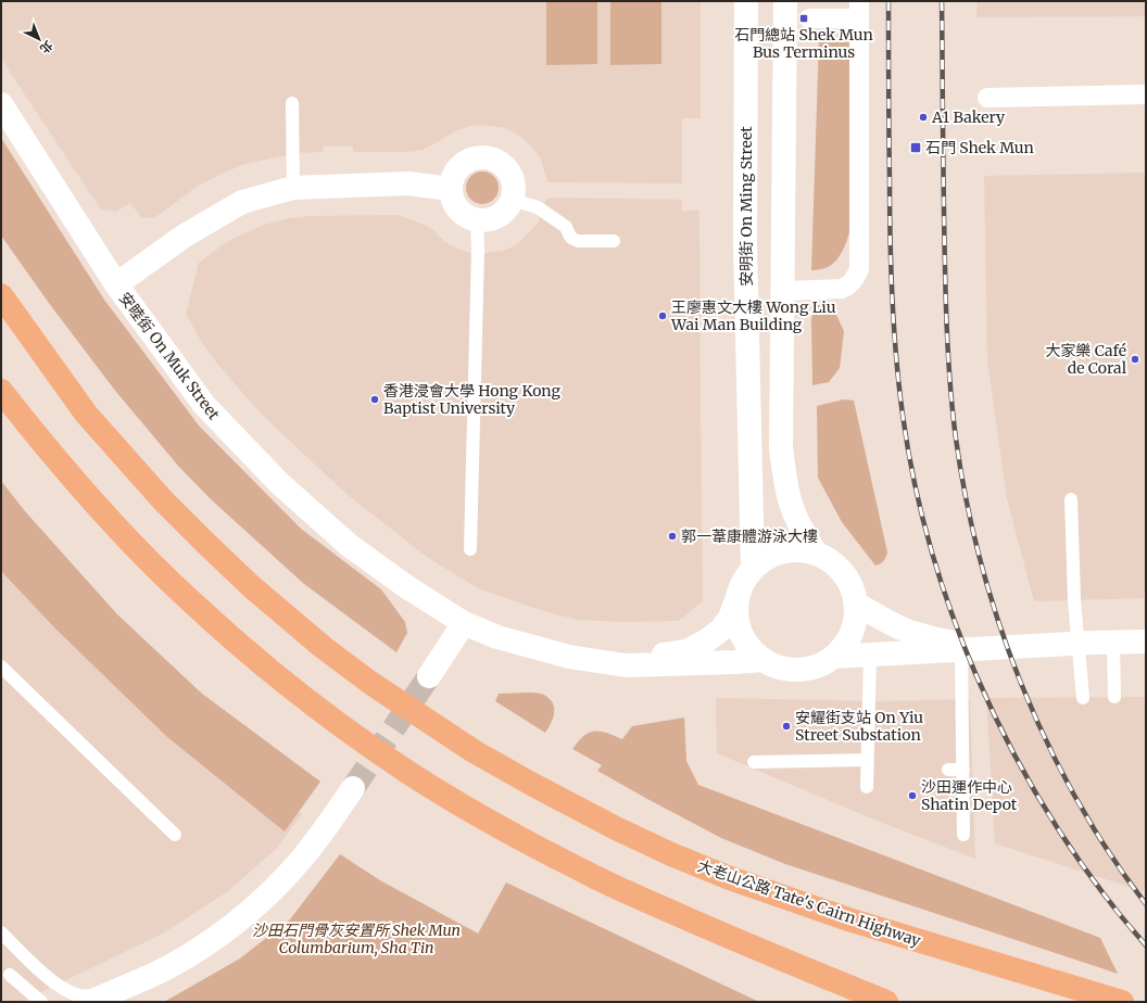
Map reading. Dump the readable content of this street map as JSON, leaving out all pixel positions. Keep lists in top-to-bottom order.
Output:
{
  "streets": {
    "highway": ["大老山公路 Tate's Cairn Highway"],
    "street": ["安明街 On Ming Street", "安睦街 On Muk Street"]
  },
  "crossings": [
    ["安明街 On Ming Street", "安睦街 On Muk Street"]
  ],
  "parks": ["沙田石門骨灰安置所 Shek Mun Columbarium, Sha Tin"],
  "places": {
    "transit": ["石門總站 Shek Mun Bus Terminus", "石門 Shek Mun"],
    "other": [
      "A1 Bakery",
      "王廖惠文大樓 Wong Liu Wai Man Building",
      "大家樂 Café de Coral",
      "香港浸會大學 Hong Kong Baptist University",
      "郭一葦康體游泳大樓",
      "安耀街支站 On Yiu Street Substation",
      "沙田運作中心 Shatin Depot"
    ]
  },
  "north": "bottom right"
}
